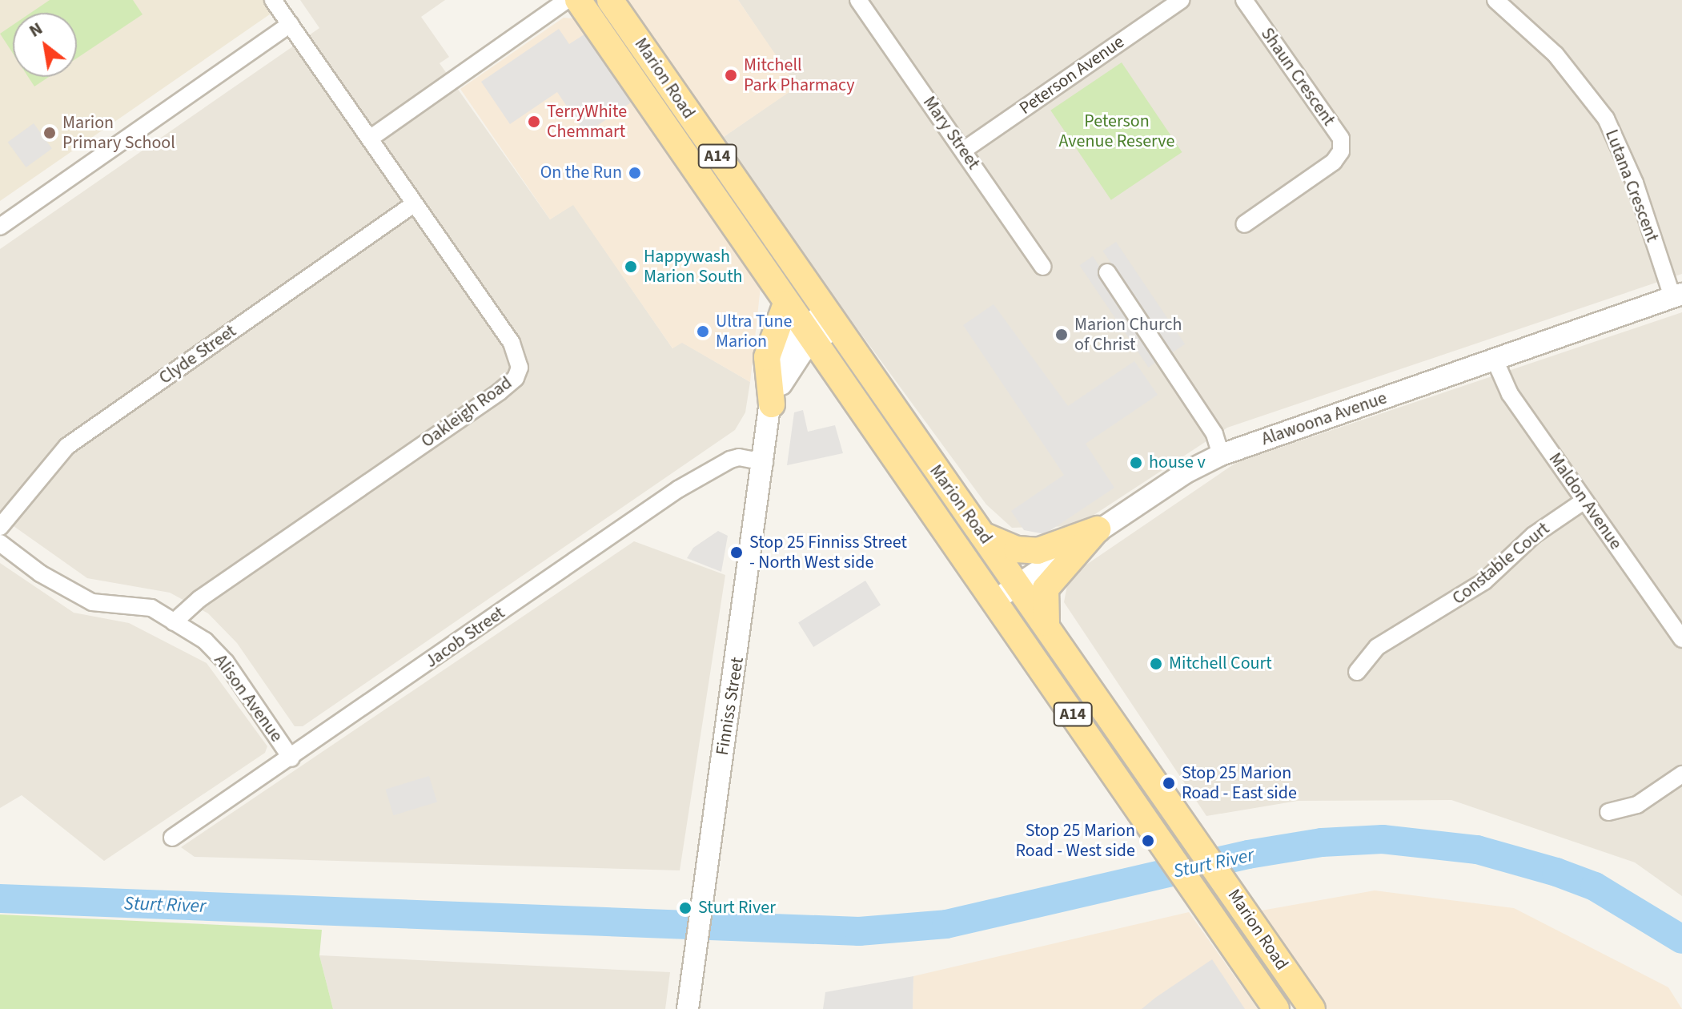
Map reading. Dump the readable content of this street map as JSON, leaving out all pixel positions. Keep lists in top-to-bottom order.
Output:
{
  "streets": {
    "main road": ["Marion Road", "A14"],
    "street": [
      "Peterson Avenue",
      "Shaun Crescent",
      "Mary Street",
      "Lutana Crescent",
      "Clyde Street",
      "Oakleigh Road",
      "Alawoona Avenue",
      "Maldon Avenue",
      "Constable Court",
      "Jacob Street",
      "Alison Avenue",
      "Finniss Street"
    ]
  },
  "crossings": [
    ["Peterson Avenue", "Mary Street"],
    ["Marion Road", "Alawoona Avenue"],
    ["Marion Road", "Finniss Street"],
    ["Lutana Crescent", "Alawoona Avenue"],
    ["Clyde Street", "Oakleigh Road"],
    ["Oakleigh Road", "Alison Avenue"],
    ["Alawoona Avenue", "Maldon Avenue"],
    ["Maldon Avenue", "Constable Court"],
    ["Jacob Street", "Alison Avenue"],
    ["Jacob Street", "Finniss Street"]
  ],
  "water": ["Sturt River"],
  "parks": ["Peterson Avenue Reserve"],
  "places": [
    "Mitchell Park Pharmacy",
    "TerryWhite Chemmart",
    "Marion Primary School",
    "On the Run",
    "Happywash Marion South",
    "Ultra Tune Marion",
    "Marion Church of Christ",
    "house v",
    "Stop 25 Finniss Street - North West side",
    "Mitchell Court",
    "Stop 25 Marion Road - East side",
    "Stop 25 Marion Road - West side",
    "Sturt River"
  ],
  "north": "top left"
}
